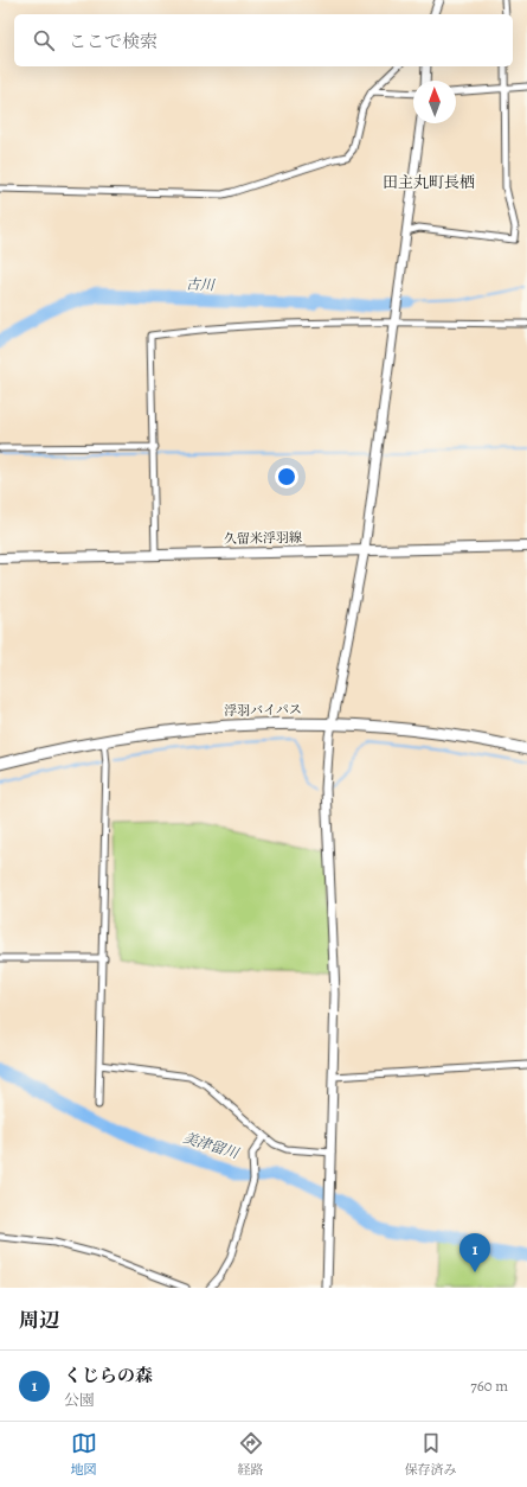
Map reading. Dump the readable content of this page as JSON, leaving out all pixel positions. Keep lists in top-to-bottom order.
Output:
{
  "streets": {
    "highway": ["浮羽バイパス"],
    "main road": ["久留米浮羽線"]
  },
  "districts": ["田主丸町長栖"],
  "water": ["古川", "美津留川"],
  "north": "top",
  "page": {
    "search": "ここで検索",
    "pins": "1",
    "heading": "周辺",
    "list": [
      {
        "mark": "1",
        "name": "くじらの森",
        "note": "公園",
        "value": "760 m"
      }
    ],
    "nav": ["地図", "経路", "保存済み"]
  }
}
